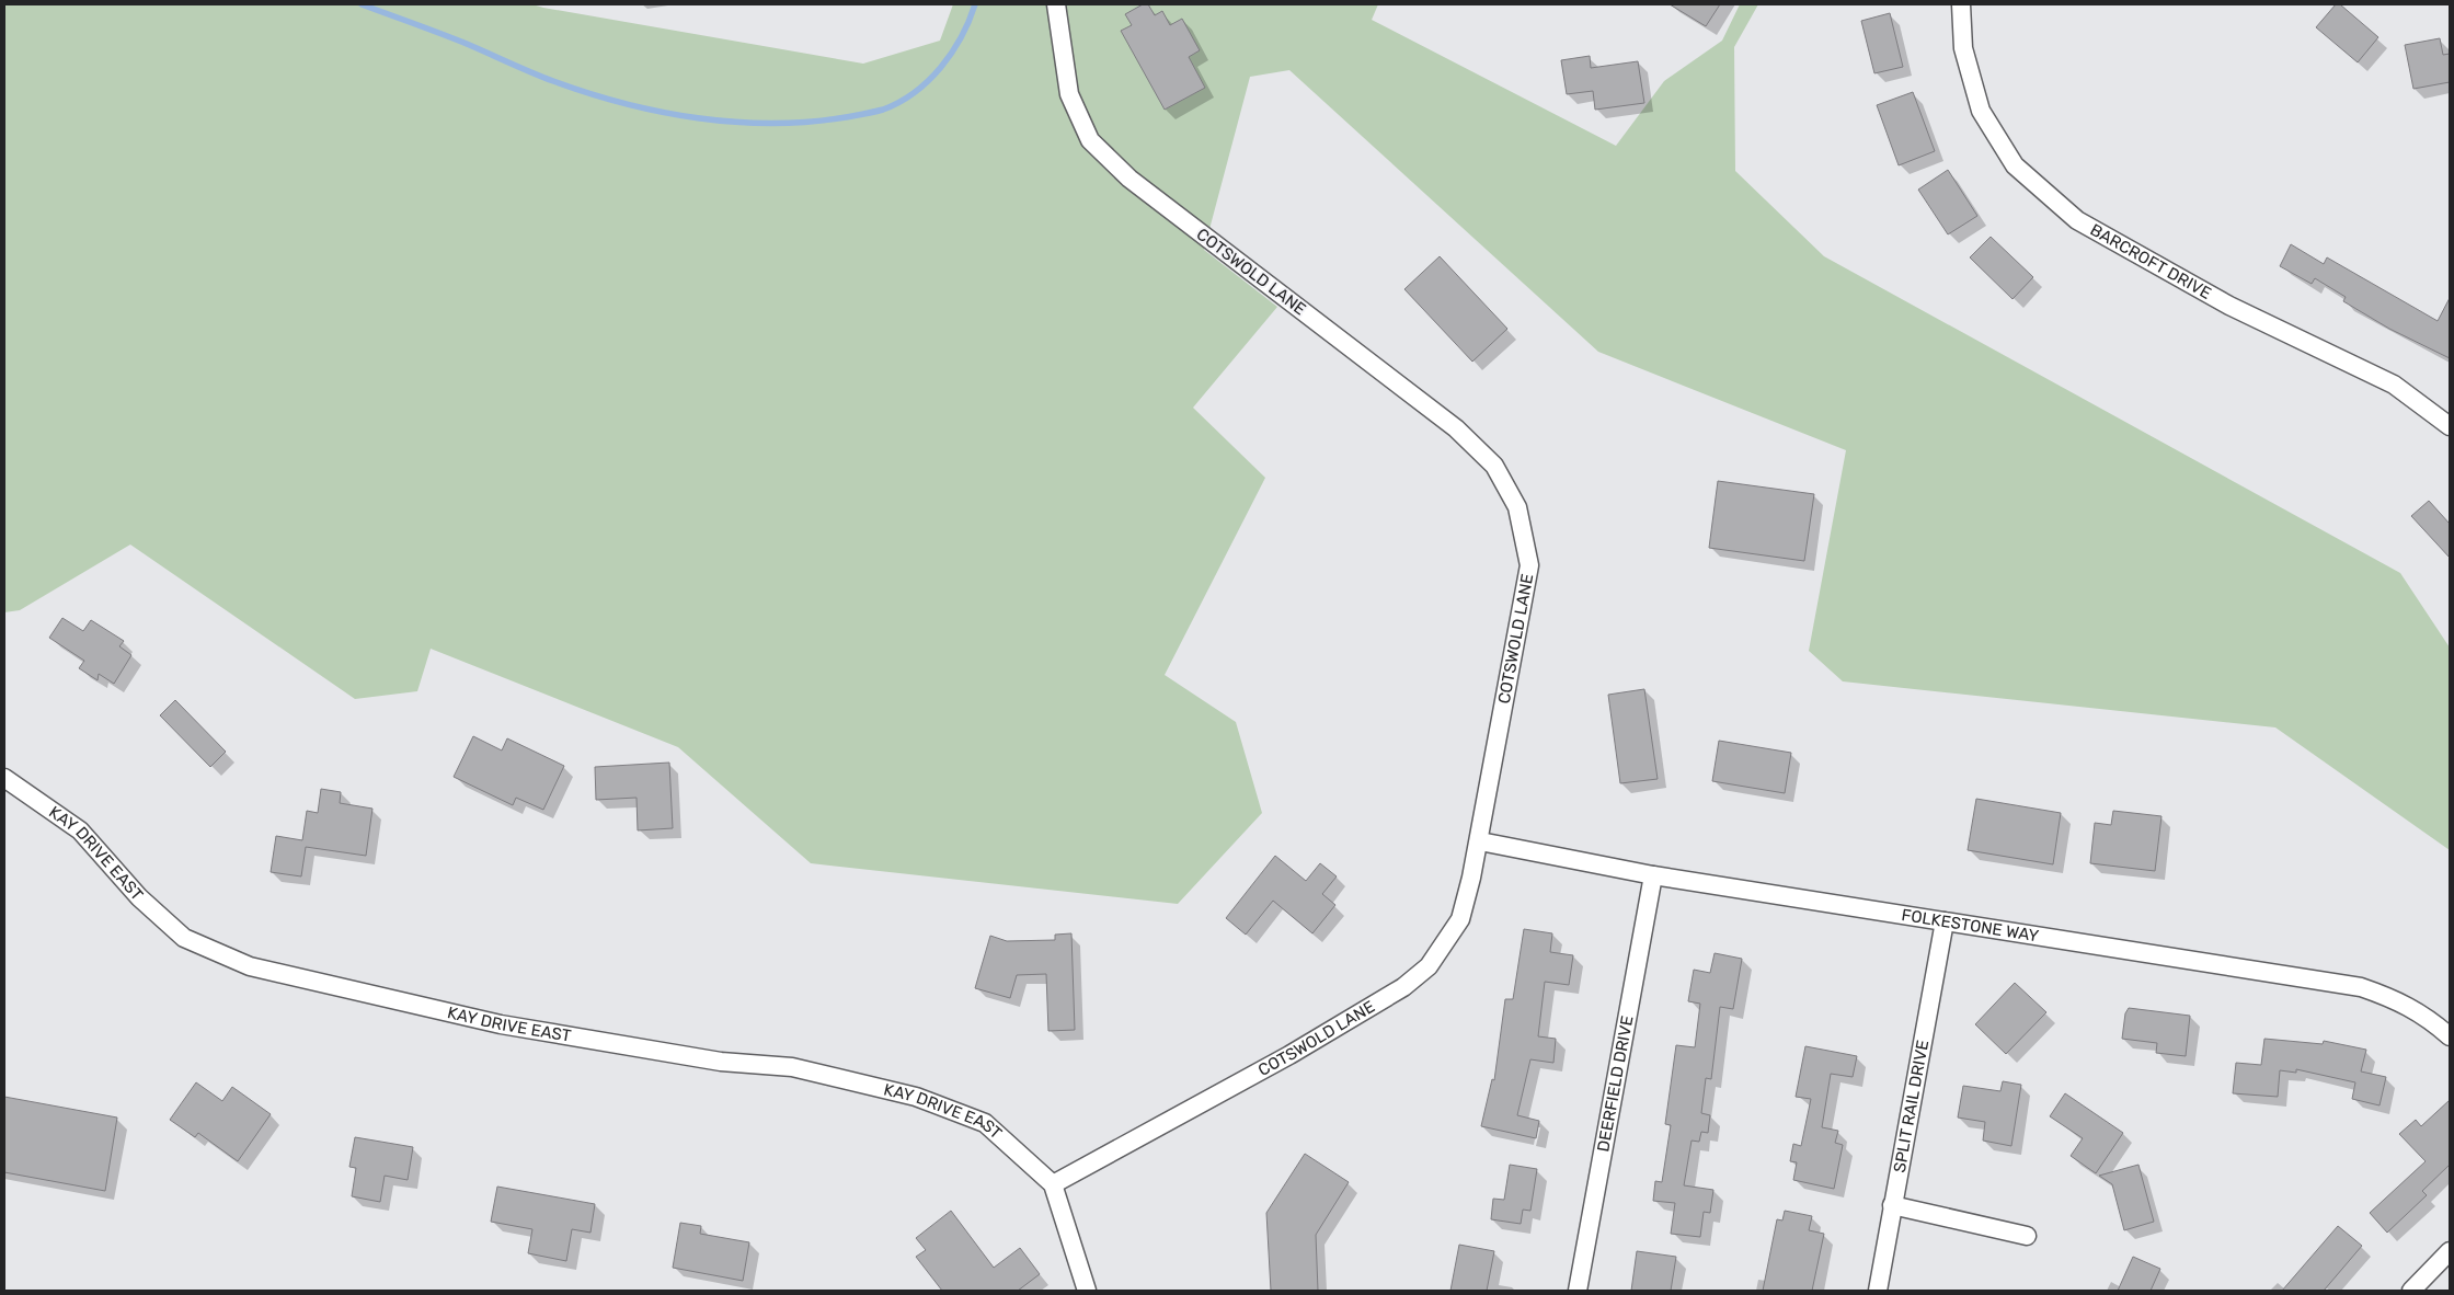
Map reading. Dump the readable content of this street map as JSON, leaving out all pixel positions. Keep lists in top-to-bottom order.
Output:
{
  "streets": {
    "street": [
      "BARCROFT DRIVE",
      "COTSWOLD LANE",
      "KAY DRIVE EAST",
      "FOLKESTONE WAY",
      "DEERFIELD DRIVE",
      "SPLIT RAIL DRIVE"
    ]
  },
  "crossings": [
    ["COTSWOLD LANE", "KAY DRIVE EAST"],
    ["COTSWOLD LANE", "FOLKESTONE WAY"],
    ["FOLKESTONE WAY", "DEERFIELD DRIVE"],
    ["FOLKESTONE WAY", "SPLIT RAIL DRIVE"]
  ]
}
